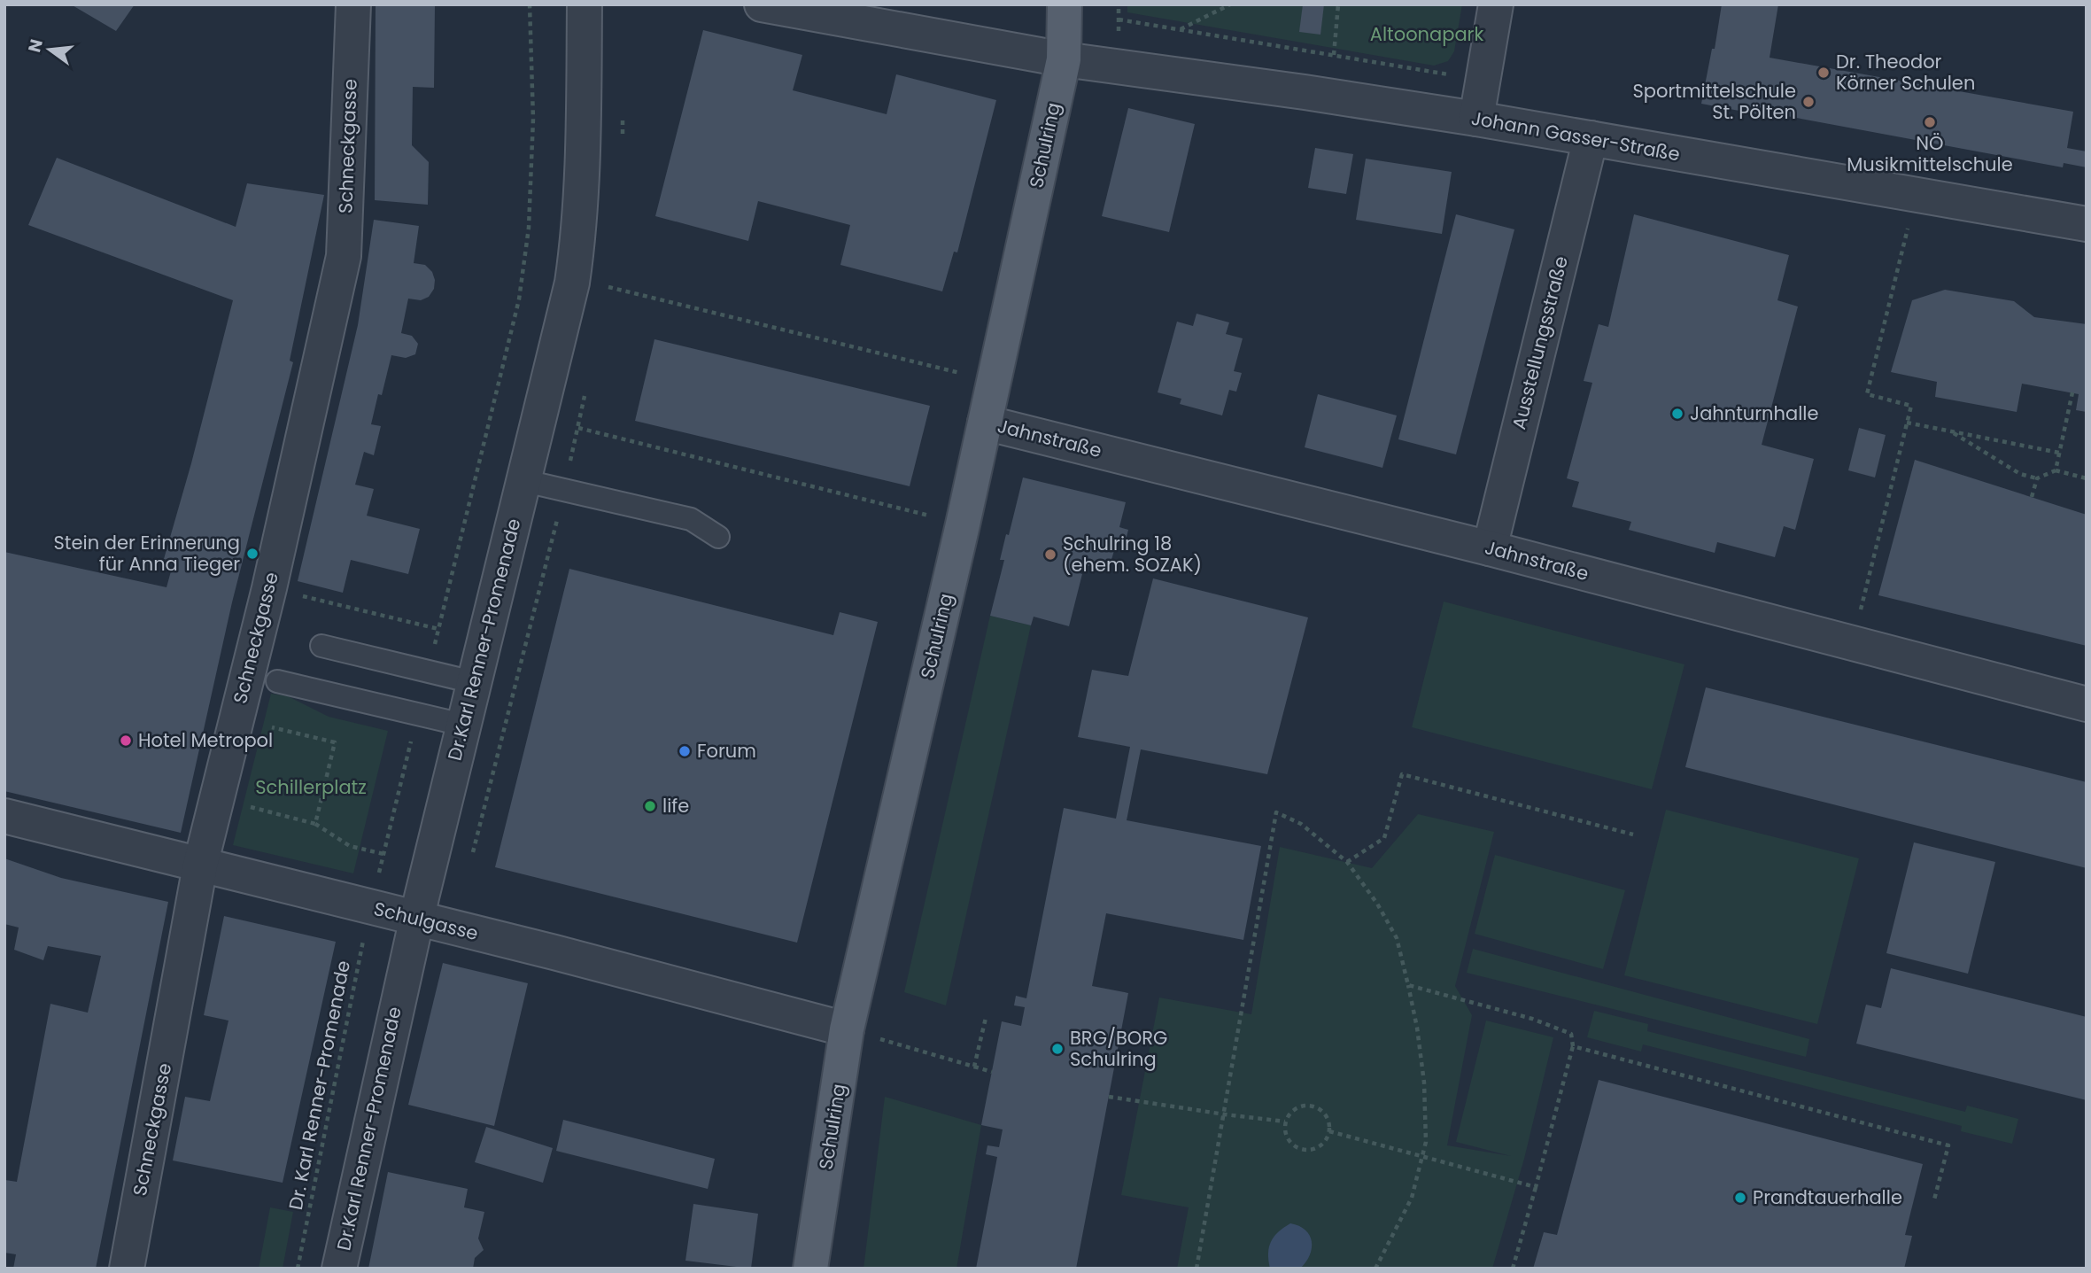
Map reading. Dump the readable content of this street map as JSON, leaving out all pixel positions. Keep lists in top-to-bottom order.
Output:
{
  "streets": {
    "main road": ["Schulring"],
    "street": [
      "Johann Gasser-Straße",
      "Schneckgasse",
      "Ausstellungsstraße",
      "Jahnstraße",
      "Dr.Karl Renner-Promenade",
      "Schulgasse"
    ],
    "path": ["Dr. Karl Renner-Promenade"]
  },
  "crossings": [
    ["Johann Gasser-Straße", "Schulring"],
    ["Johann Gasser-Straße", "Ausstellungsstraße"],
    ["Schulring", "Jahnstraße"],
    ["Schulring", "Schulgasse"],
    ["Schneckgasse", "Schulgasse"],
    ["Ausstellungsstraße", "Jahnstraße"],
    ["Dr.Karl Renner-Promenade", "Schulgasse"],
    ["Schulgasse", "Dr. Karl Renner-Promenade"]
  ],
  "parks": ["Altoonapark", "Schillerplatz"],
  "places": [
    "Dr. Theodor Körner Schulen",
    "Sportmittelschule St. Pölten",
    "NÖ Musikmittelschule",
    "Jahnturnhalle",
    "Stein der Erinnerung für Anna Tieger",
    "Schulring 18 (ehem. SOZAK)",
    "Hotel Metropol",
    "Forum",
    "life",
    "BRG/BORG Schulring",
    "Prandtauerhalle"
  ],
  "north": "left"
}
